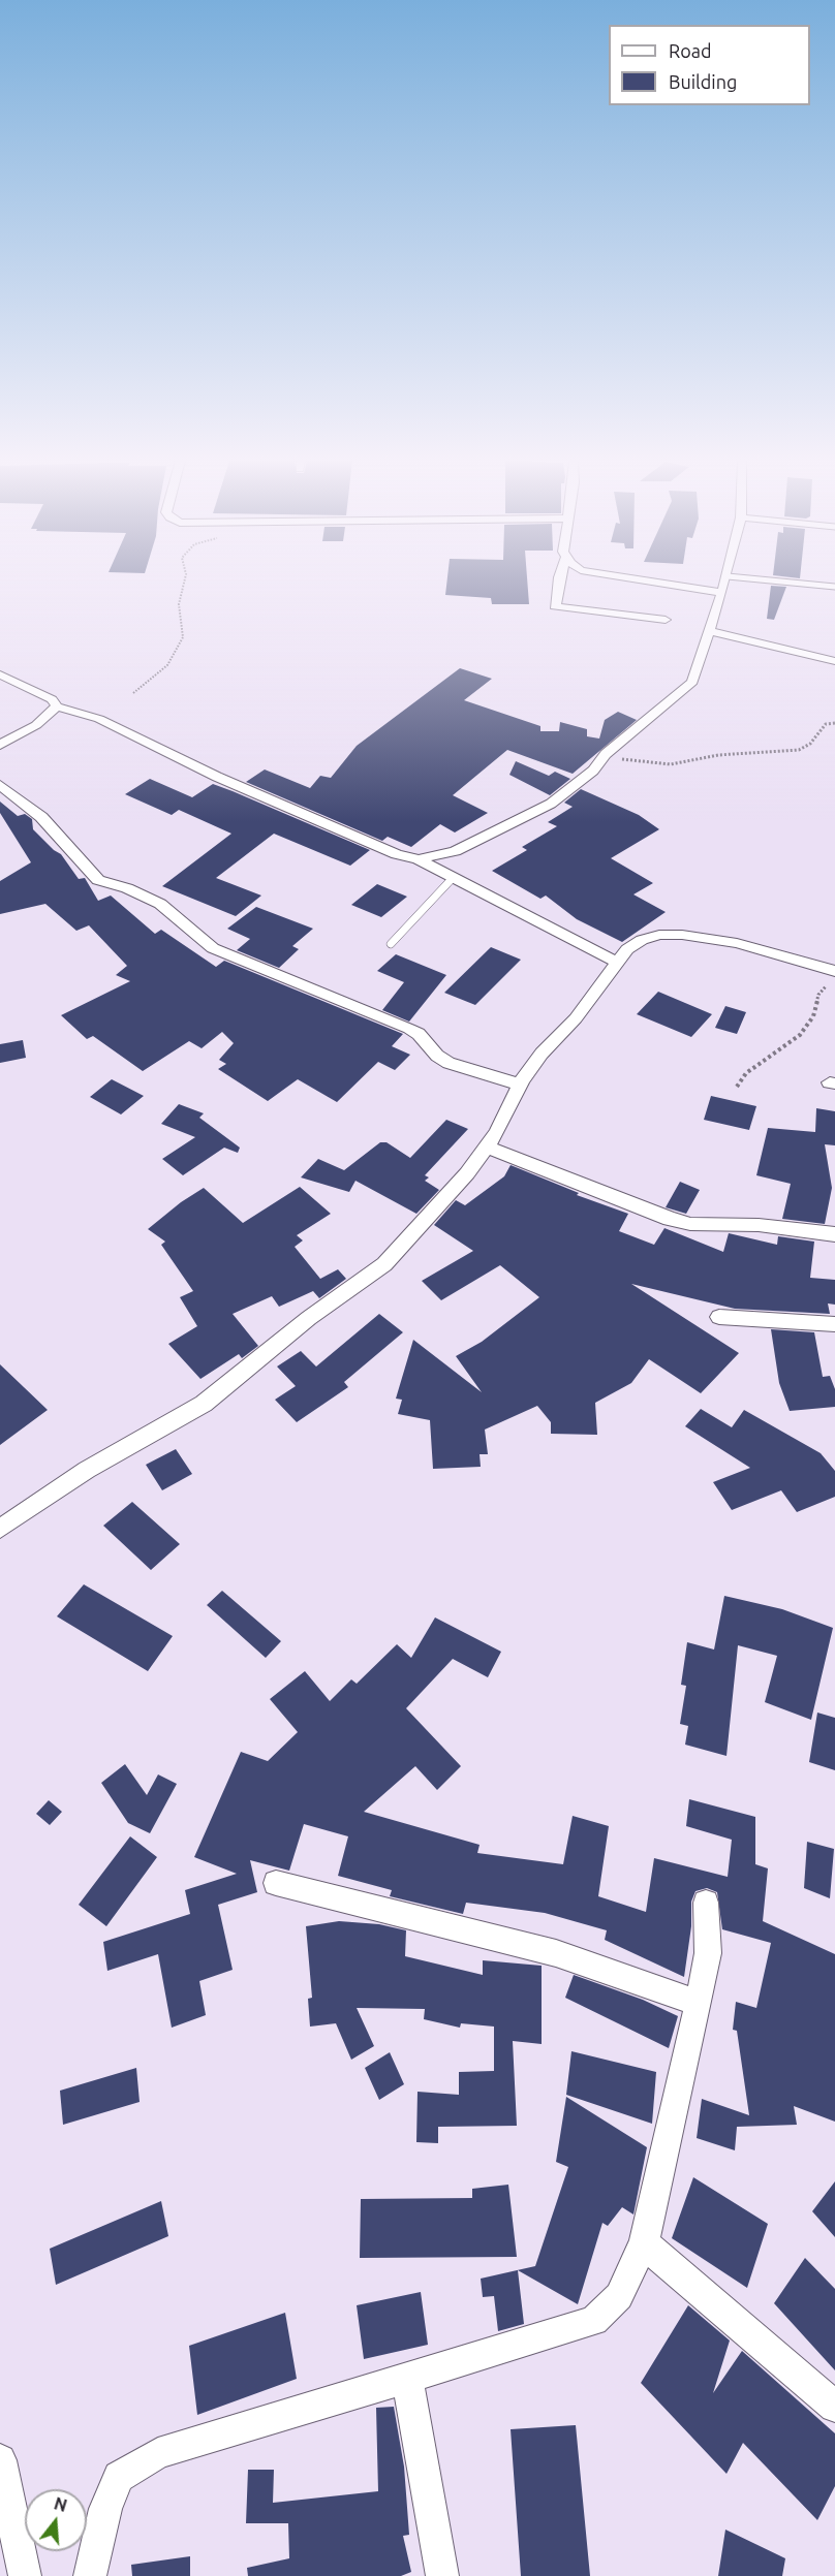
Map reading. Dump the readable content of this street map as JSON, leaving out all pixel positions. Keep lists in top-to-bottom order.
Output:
{
  "legend": ["Road", "Building"],
  "north": "top"
}
